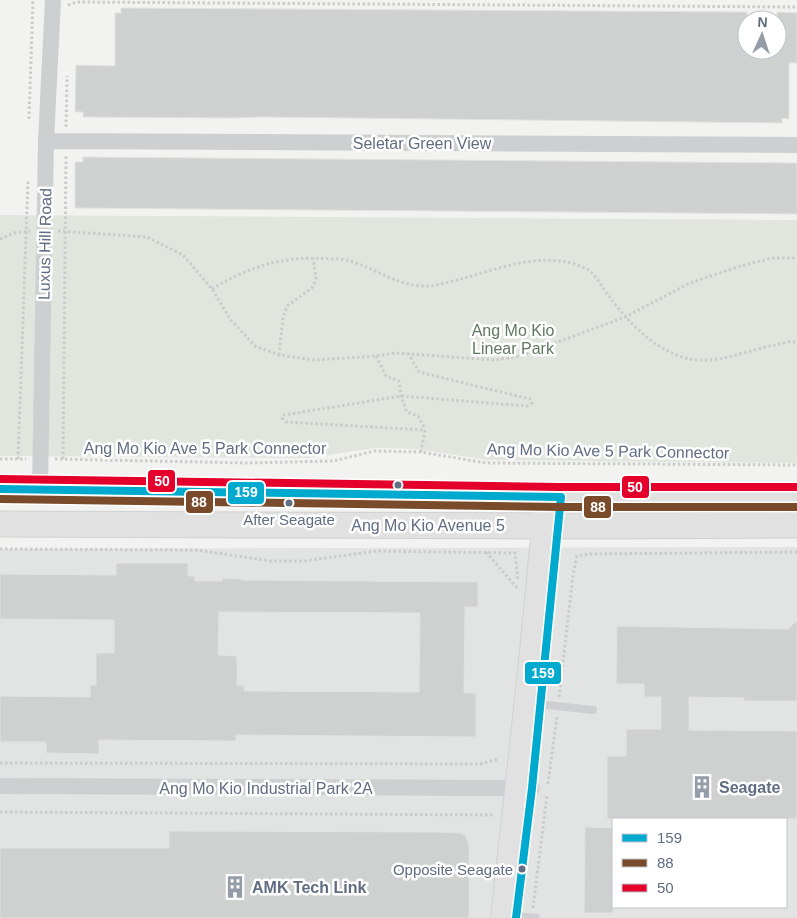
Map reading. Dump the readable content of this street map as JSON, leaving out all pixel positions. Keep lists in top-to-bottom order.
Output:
{
  "streets": {
    "main road": ["Ang Mo Kio Avenue 5"],
    "street": ["Seletar Green View", "Luxus Hill Road", "Ang Mo Kio Industrial Park 2A"],
    "path": ["Ang Mo Kio Ave 5 Park Connector"]
  },
  "crossings": [
    ["Seletar Green View", "Luxus Hill Road"],
    ["Luxus Hill Road", "Ang Mo Kio Ave 5 Park Connector"],
    ["Luxus Hill Road", "Ang Mo Kio Avenue 5"]
  ],
  "parks": ["Ang Mo Kio Linear Park"],
  "places": {
    "other": ["After Seagate", "Opposite Seagate"],
    "building": ["Seagate", "AMK Tech Link"]
  },
  "lines": ["transit line 50", "transit line 159", "transit line 88"],
  "legend": ["159", "88", "50"],
  "north": "top"
}
